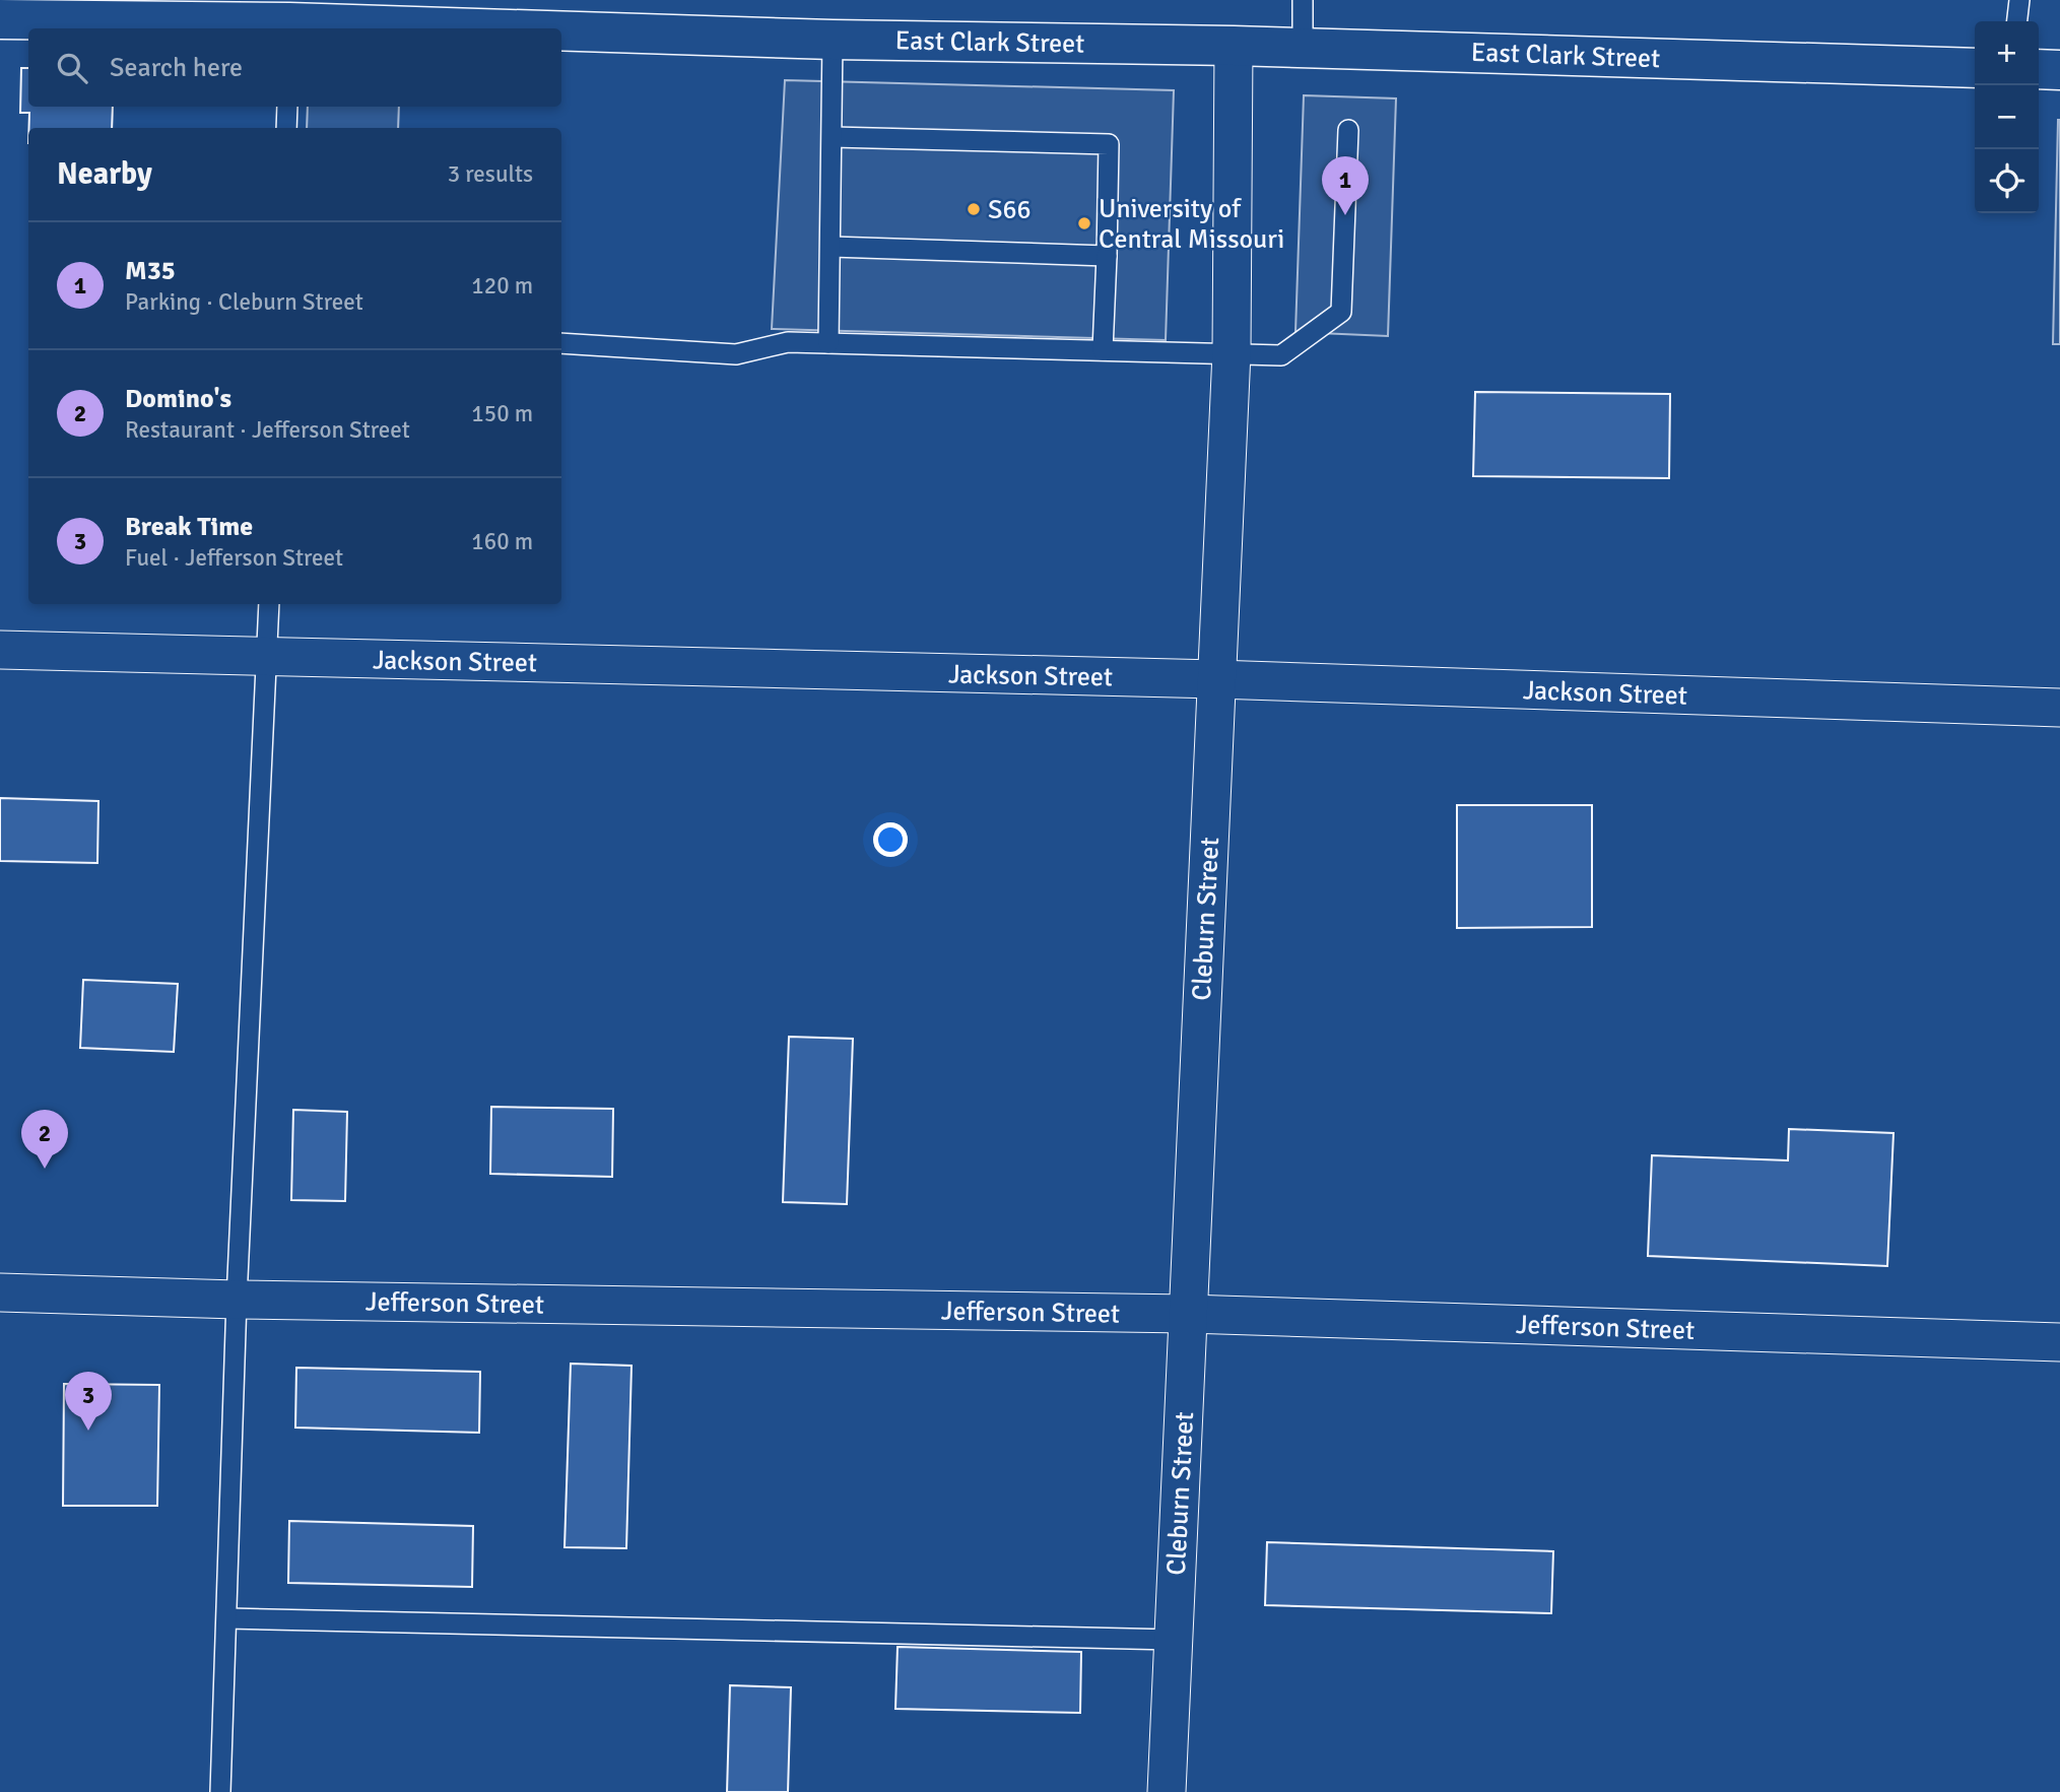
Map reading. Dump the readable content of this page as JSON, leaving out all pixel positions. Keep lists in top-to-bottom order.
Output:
{
  "streets": {
    "street": [
      "East Clark Street",
      "Jackson Street",
      "Cleburn Street",
      "Jefferson Street"
    ]
  },
  "crossings": [
    ["East Clark Street", "Cleburn Street"],
    ["Jackson Street", "Cleburn Street"],
    ["Cleburn Street", "Jefferson Street"]
  ],
  "places": ["S66", "University of Central Missouri"],
  "page": {
    "map_buttons": ["+", "−"],
    "search": "Search here",
    "heading": ["Nearby", "3 results"],
    "pins": ["1", "2", "3"],
    "list": [
      {
        "mark": "1",
        "name": "M35",
        "note": "Parking · Cleburn Street",
        "value": "120 m"
      },
      {
        "mark": "2",
        "name": "Domino's",
        "note": "Restaurant · Jefferson Street",
        "value": "150 m"
      },
      {
        "mark": "3",
        "name": "Break Time",
        "note": "Fuel · Jefferson Street",
        "value": "160 m"
      }
    ]
  }
}
